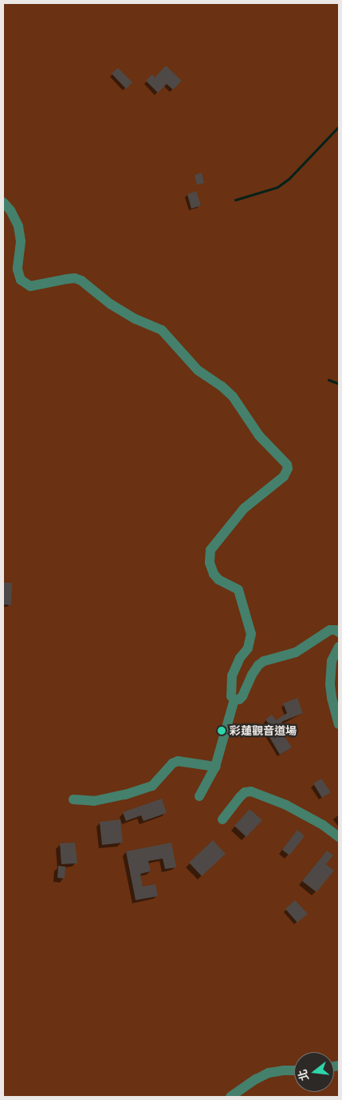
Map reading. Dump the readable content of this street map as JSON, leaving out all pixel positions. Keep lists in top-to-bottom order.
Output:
{
  "places": ["彩蓮觀音道場"],
  "north": "left"
}
